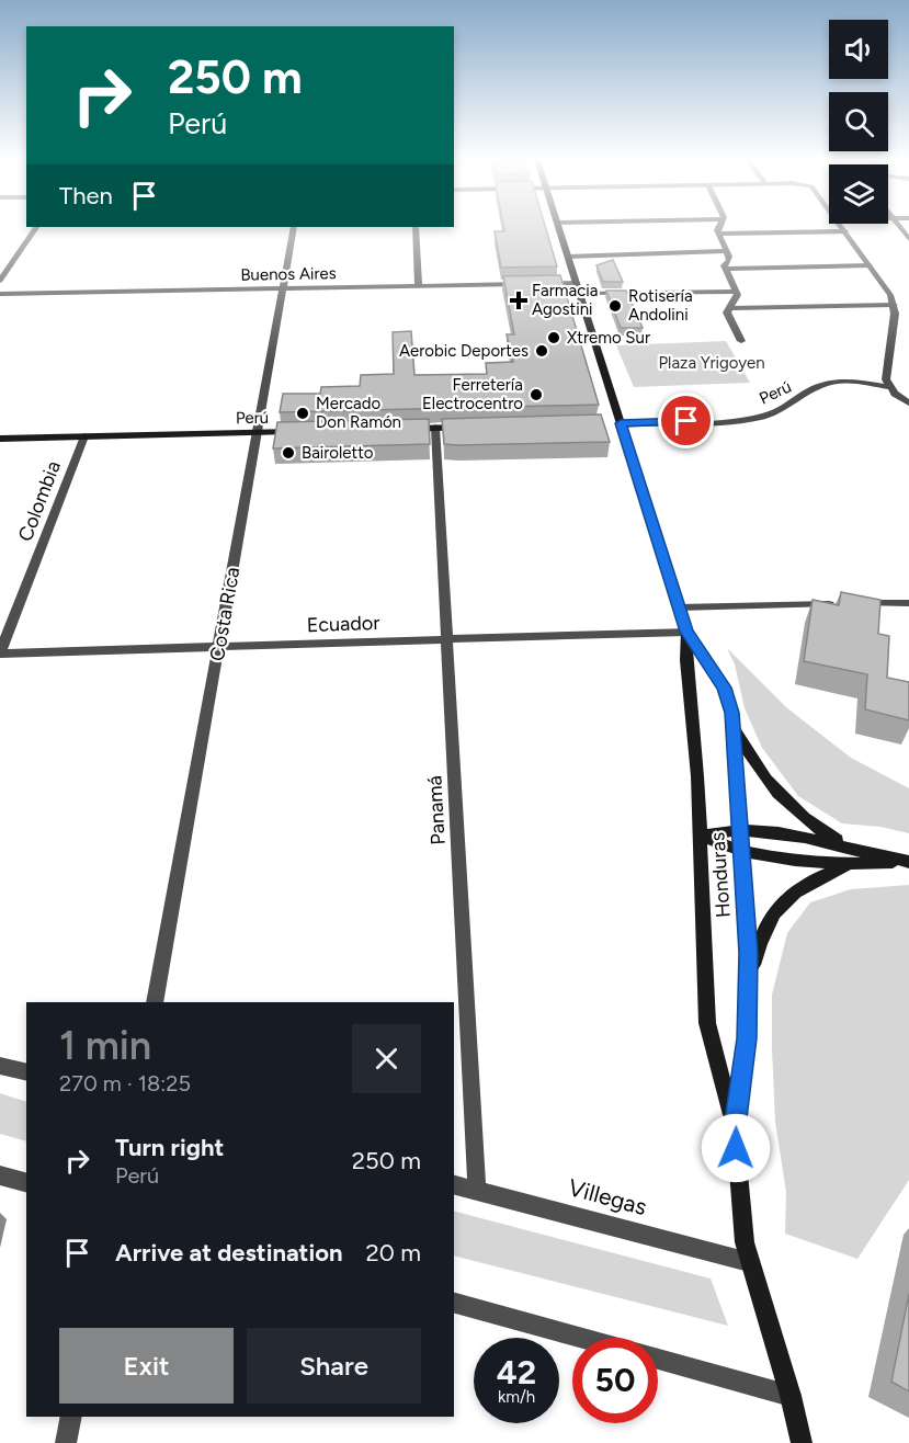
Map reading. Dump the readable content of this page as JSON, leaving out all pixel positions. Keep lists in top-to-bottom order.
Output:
{
  "streets": {
    "main road": ["Perú", "Honduras"],
    "street": [
      "Buenos Aires",
      "Colombia",
      "Costa Rica",
      "Ecuador",
      "Panamá",
      "Villegas"
    ]
  },
  "crossings": [
    ["Buenos Aires", "Costa Rica"],
    ["Perú", "Colombia"],
    ["Perú", "Costa Rica"],
    ["Perú", "Honduras"],
    ["Colombia", "Ecuador"],
    ["Costa Rica", "Ecuador"],
    ["Ecuador", "Panamá"],
    ["Ecuador", "Honduras"],
    ["Panamá", "Villegas"],
    ["Honduras", "Villegas"]
  ],
  "parks": ["Plaza Yrigoyen"],
  "places": {
    "health": ["Farmacia Agostini"],
    "other": [
      "Rotisería Andolini",
      "Xtremo Sur",
      "Aerobic Deportes",
      "Ferretería Electrocentro",
      "Mercado Don Ramón",
      "Bairoletto"
    ]
  },
  "page": {
    "turn": ["250 m", "Perú"],
    "then": "Then",
    "heading": ["1 min", "270 m · 18:25"],
    "list": [
      {
        "name": "Turn right",
        "note": "Perú",
        "value": "250 m"
      },
      {
        "name": "Arrive at destination",
        "value": "20 m"
      }
    ],
    "buttons": ["Exit", "Share"],
    "speed": "42 km/h",
    "limit": "50"
  }
}
